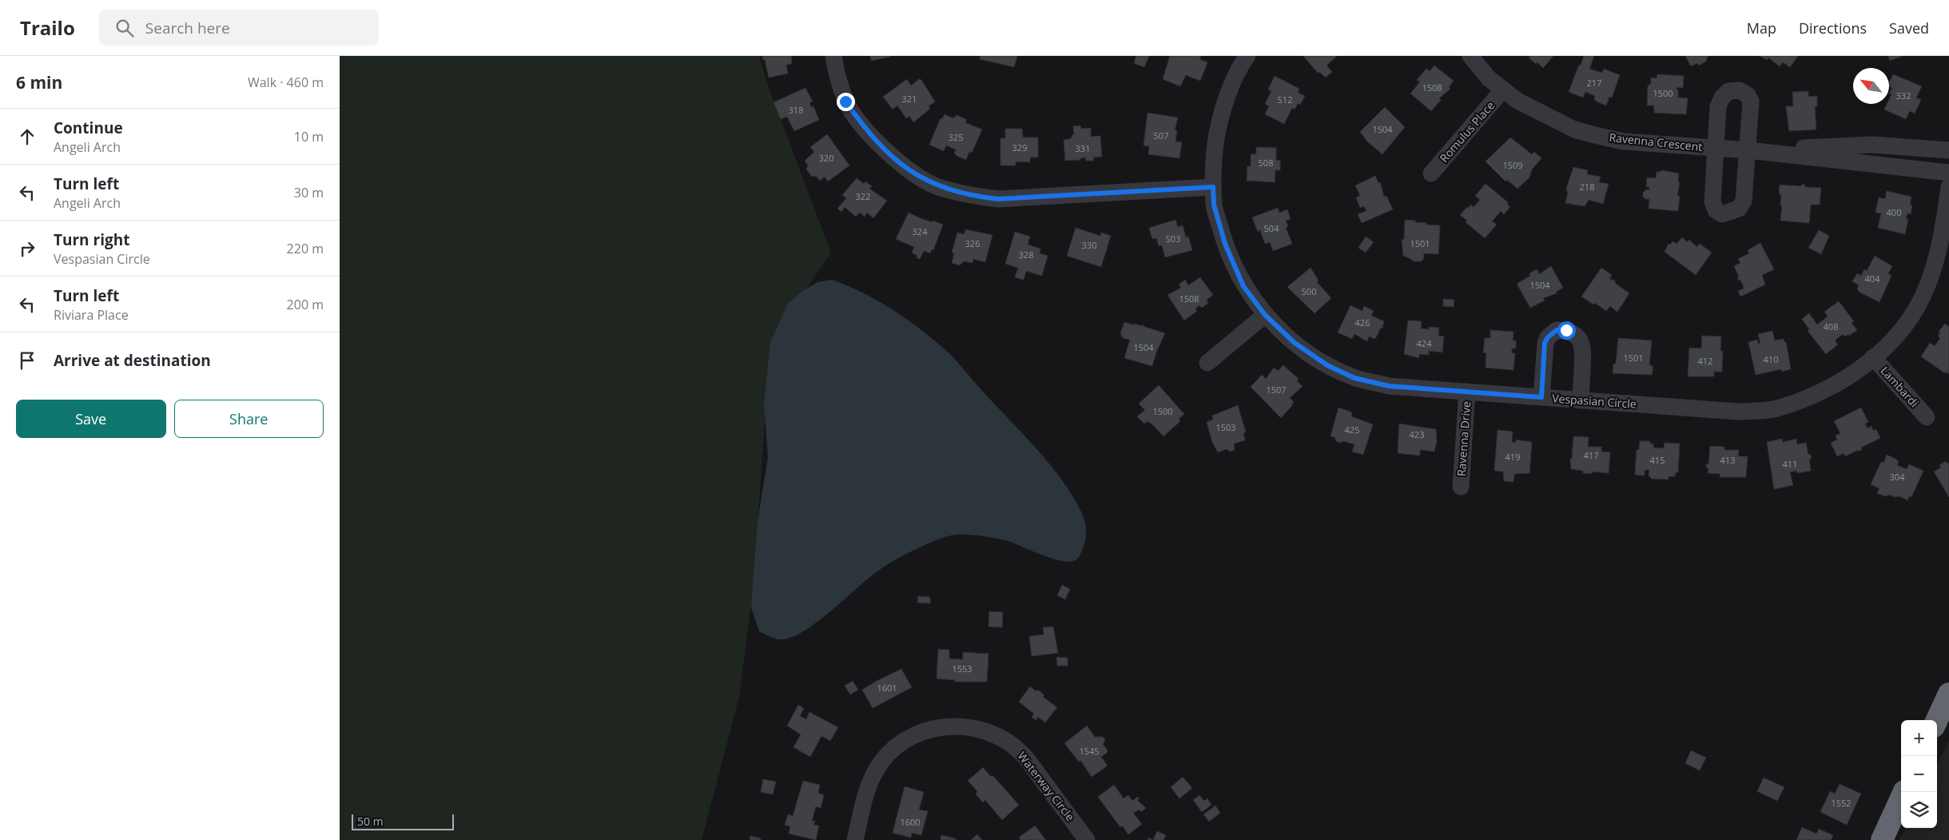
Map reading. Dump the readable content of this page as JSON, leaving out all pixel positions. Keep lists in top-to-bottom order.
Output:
{
  "streets": {
    "street": [
      "Romulus Place",
      "Ravenna Crescent",
      "Lambardi",
      "Vespasian Circle",
      "Ravenna Drive",
      "Waterway Circle"
    ]
  },
  "crossings": [
    ["Romulus Place", "Ravenna Crescent"],
    ["Lambardi", "Vespasian Circle"],
    ["Vespasian Circle", "Ravenna Drive"]
  ],
  "house_numbers": [
    "217",
    "1508",
    "1500",
    "332",
    "321",
    "512",
    "318",
    "1504",
    "507",
    "325",
    "329",
    "331",
    "320",
    "508",
    "1509",
    "218",
    "322",
    "400",
    "504",
    "324",
    "503",
    "326",
    "1501",
    "330",
    "328",
    "404",
    "1504",
    "500",
    "1508",
    "426",
    "408",
    "424",
    "1504",
    "1501",
    "410",
    "412",
    "1507",
    "1500",
    "1503",
    "425",
    "423",
    "417",
    "419",
    "415",
    "413",
    "411",
    "304",
    "1553",
    "1601",
    "1545",
    "1552",
    "1600"
  ],
  "scale_bar": "50 m",
  "north": "top left",
  "page": {
    "header": "Trailo",
    "search": "Search here",
    "nav": ["Map", "Directions", "Saved"],
    "heading": ["6 min", "Walk · 460 m"],
    "list": [
      ["Continue", "Angeli Arch", "10 m"],
      ["Turn left", "Angeli Arch", "30 m"],
      ["Turn right", "Vespasian Circle", "220 m"],
      ["Turn left", "Riviara Place", "200 m"],
      "Arrive at destination"
    ],
    "buttons": ["Save", "Share"],
    "map_buttons": ["+", "−"],
    "scale": "50 m"
  }
}
